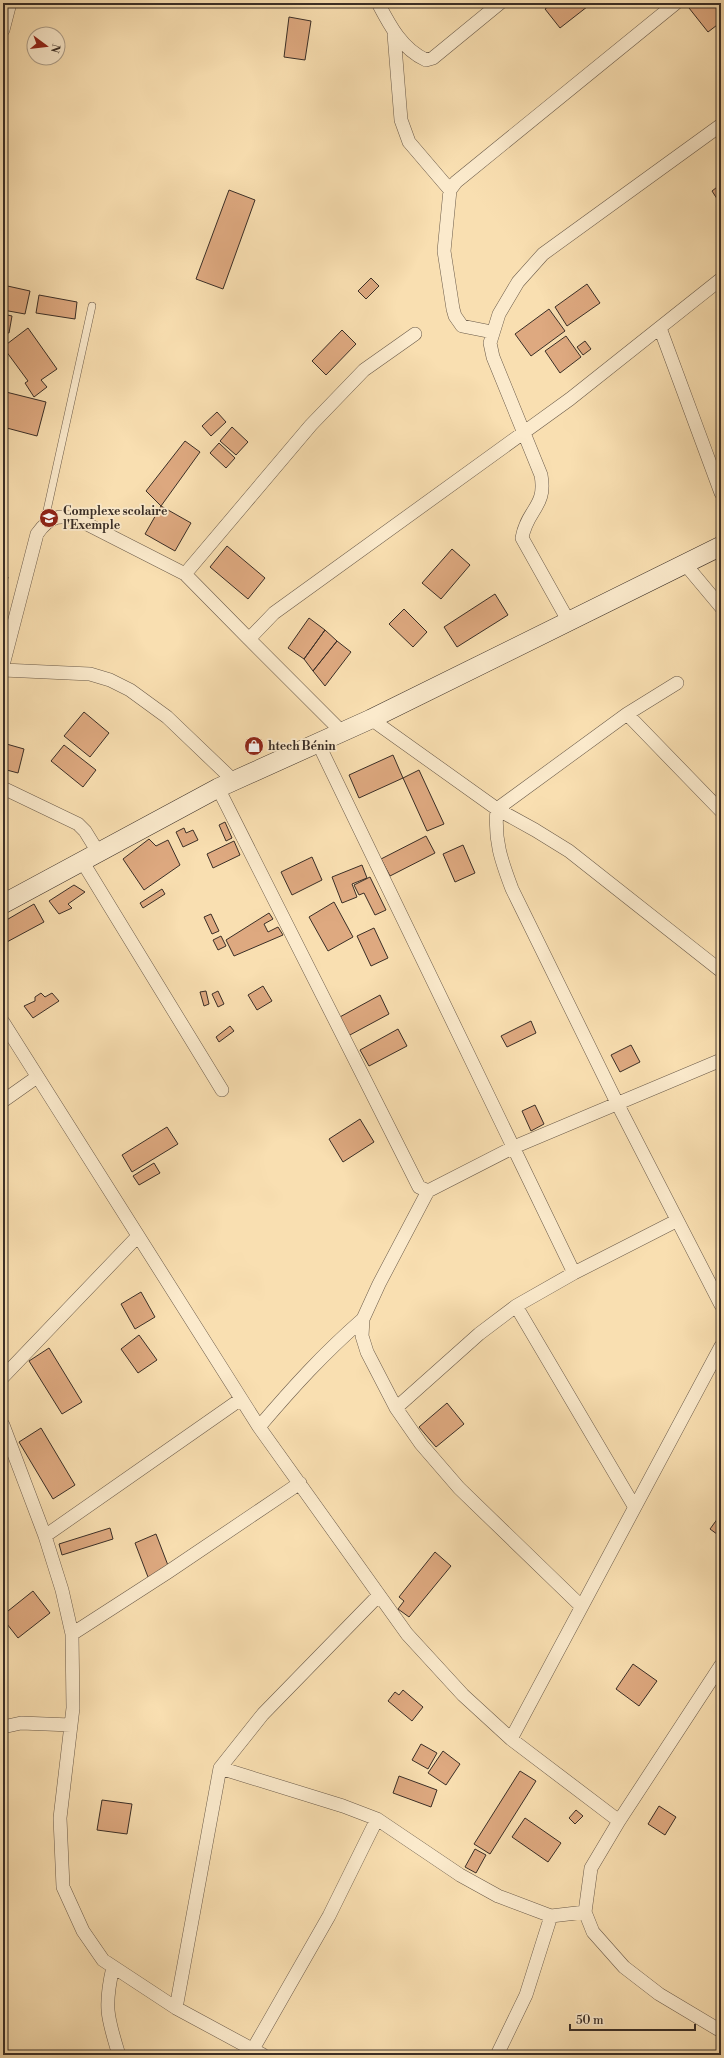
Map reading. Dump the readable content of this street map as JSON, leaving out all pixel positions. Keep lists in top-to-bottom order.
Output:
{
  "places": {
    "school or university": ["Complexe scolaire l'Exemple"],
    "shop": ["htech Bénin"]
  },
  "scale_bar": "50 m",
  "north": "right"
}
